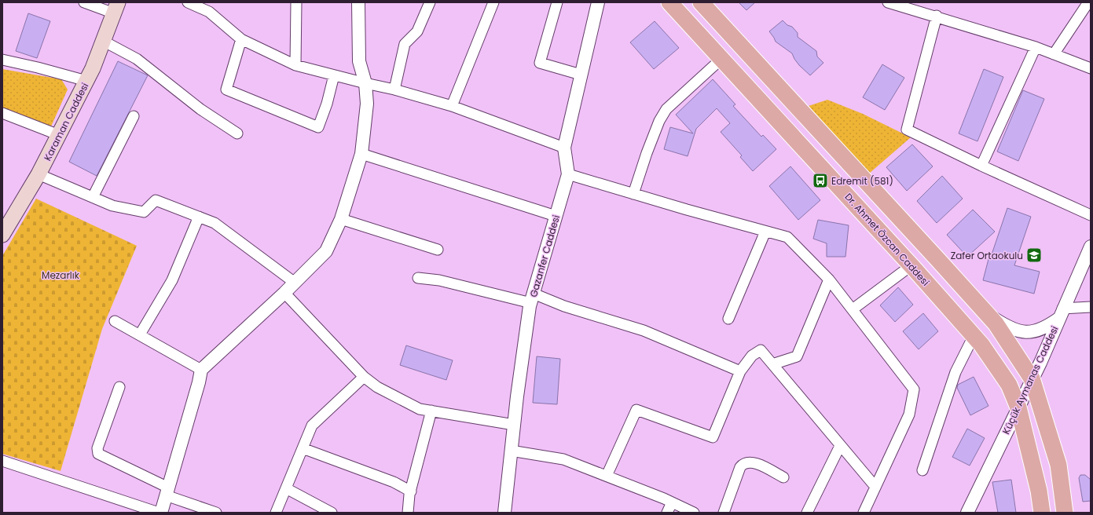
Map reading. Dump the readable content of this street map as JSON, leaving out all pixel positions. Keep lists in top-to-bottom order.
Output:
{
  "streets": {
    "main road": ["Karaman Caddesi", "Dr. Ahmet Özcan Caddesi"],
    "street": ["Gazanfer Caddesi", "Küçük Aymanas Caddesi"]
  },
  "crossings": [
    ["Dr. Ahmet Özcan Caddesi", "Küçük Aymanas Caddesi"]
  ],
  "parks": ["Mezarlık"],
  "places": {
    "bus stop": ["Edremit (581)"],
    "school or university": ["Zafer Ortaokulu"]
  }
}
